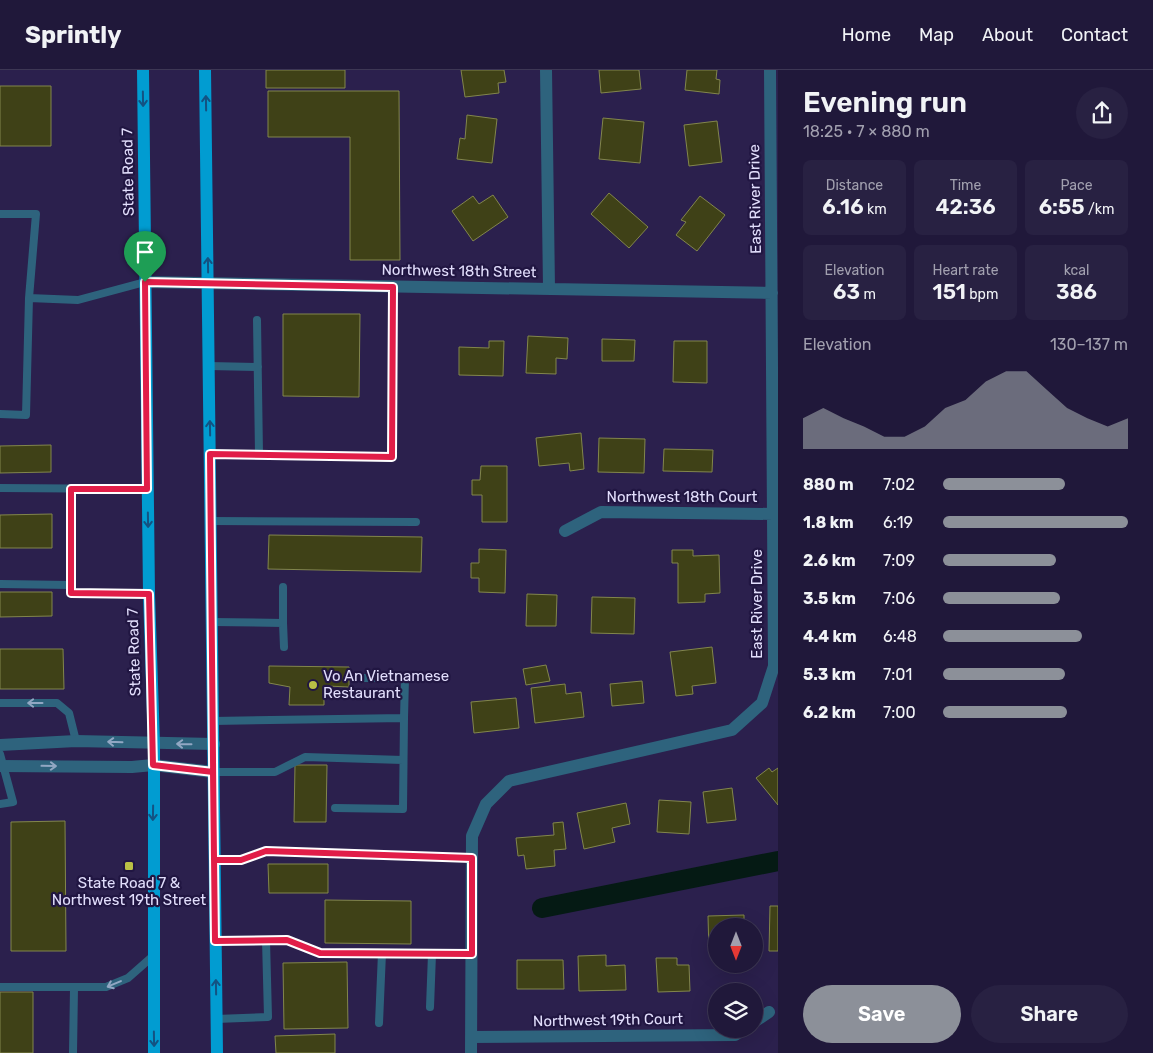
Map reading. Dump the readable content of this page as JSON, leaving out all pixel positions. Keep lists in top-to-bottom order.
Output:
{
  "streets": {
    "main road": ["State Road 7"],
    "street": [
      "East River Drive",
      "Northwest 18th Street",
      "Northwest 18th Court",
      "Northwest 19th Court"
    ]
  },
  "crossings": [
    ["State Road 7", "Northwest 18th Street"],
    ["East River Drive", "Northwest 18th Street"],
    ["East River Drive", "Northwest 18th Court"],
    ["East River Drive", "Northwest 19th Court"]
  ],
  "places": {
    "other": ["Vo An Vietnamese Restaurant"],
    "transit": ["State Road 7 & Northwest 19th Street"]
  },
  "north": "bottom",
  "page": {
    "header": "Sprintly",
    "nav": [
      "Home",
      "Map",
      "About",
      "Contact"
    ],
    "heading": ["Evening run", "18:25 · 7 × 880 m"],
    "stats": [
      ["Distance", "6.16 km"],
      ["Time", "42:36"],
      ["Pace", "6:55 /km"],
      ["Elevation", "63 m"],
      ["Heart rate", "151 bpm"],
      ["kcal", "386"]
    ],
    "chart": ["Elevation", "130–137 m"],
    "list": [
      {
        "name": "880 m",
        "note": "7:02"
      },
      {
        "name": "1.8 km",
        "note": "6:19"
      },
      {
        "name": "2.6 km",
        "note": "7:09"
      },
      {
        "name": "3.5 km",
        "note": "7:06"
      },
      {
        "name": "4.4 km",
        "note": "6:48"
      },
      {
        "name": "5.3 km",
        "note": "7:01"
      },
      {
        "name": "6.2 km",
        "note": "7:00"
      }
    ],
    "buttons": ["Save", "Share"]
  }
}
